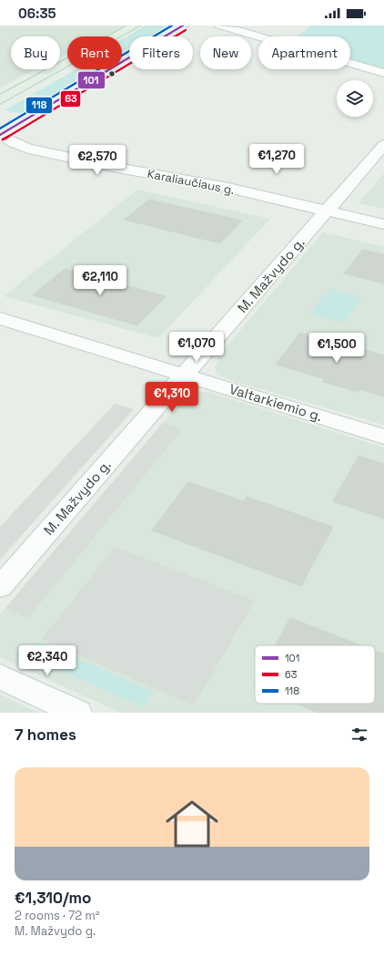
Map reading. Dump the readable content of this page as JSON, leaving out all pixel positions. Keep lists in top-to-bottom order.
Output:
{
  "streets": {
    "street": ["Karaliaučiaus g.", "M. Mažvydo g.", "Valtarkiemio g."]
  },
  "crossings": [
    ["Karaliaučiaus g.", "M. Mažvydo g."],
    ["M. Mažvydo g.", "Valtarkiemio g."]
  ],
  "lines": ["transit line 101", "transit line 118", "transit line 63"],
  "legend": ["101", "63", "118"],
  "page": {
    "status": "06:35",
    "chip": [
      "Buy",
      "Rent",
      "Filters",
      "New",
      "Apartment"
    ],
    "price": [
      "€1,270",
      "€2,570",
      "€2,110",
      "€1,070",
      "€1,500",
      "€1,310",
      "€2,340"
    ],
    "heading": "7 homes",
    "list": [
      {
        "name": "€1,310/mo",
        "note": "2 rooms · 72 m² · M. Mažvydo g."
      }
    ]
  }
}
